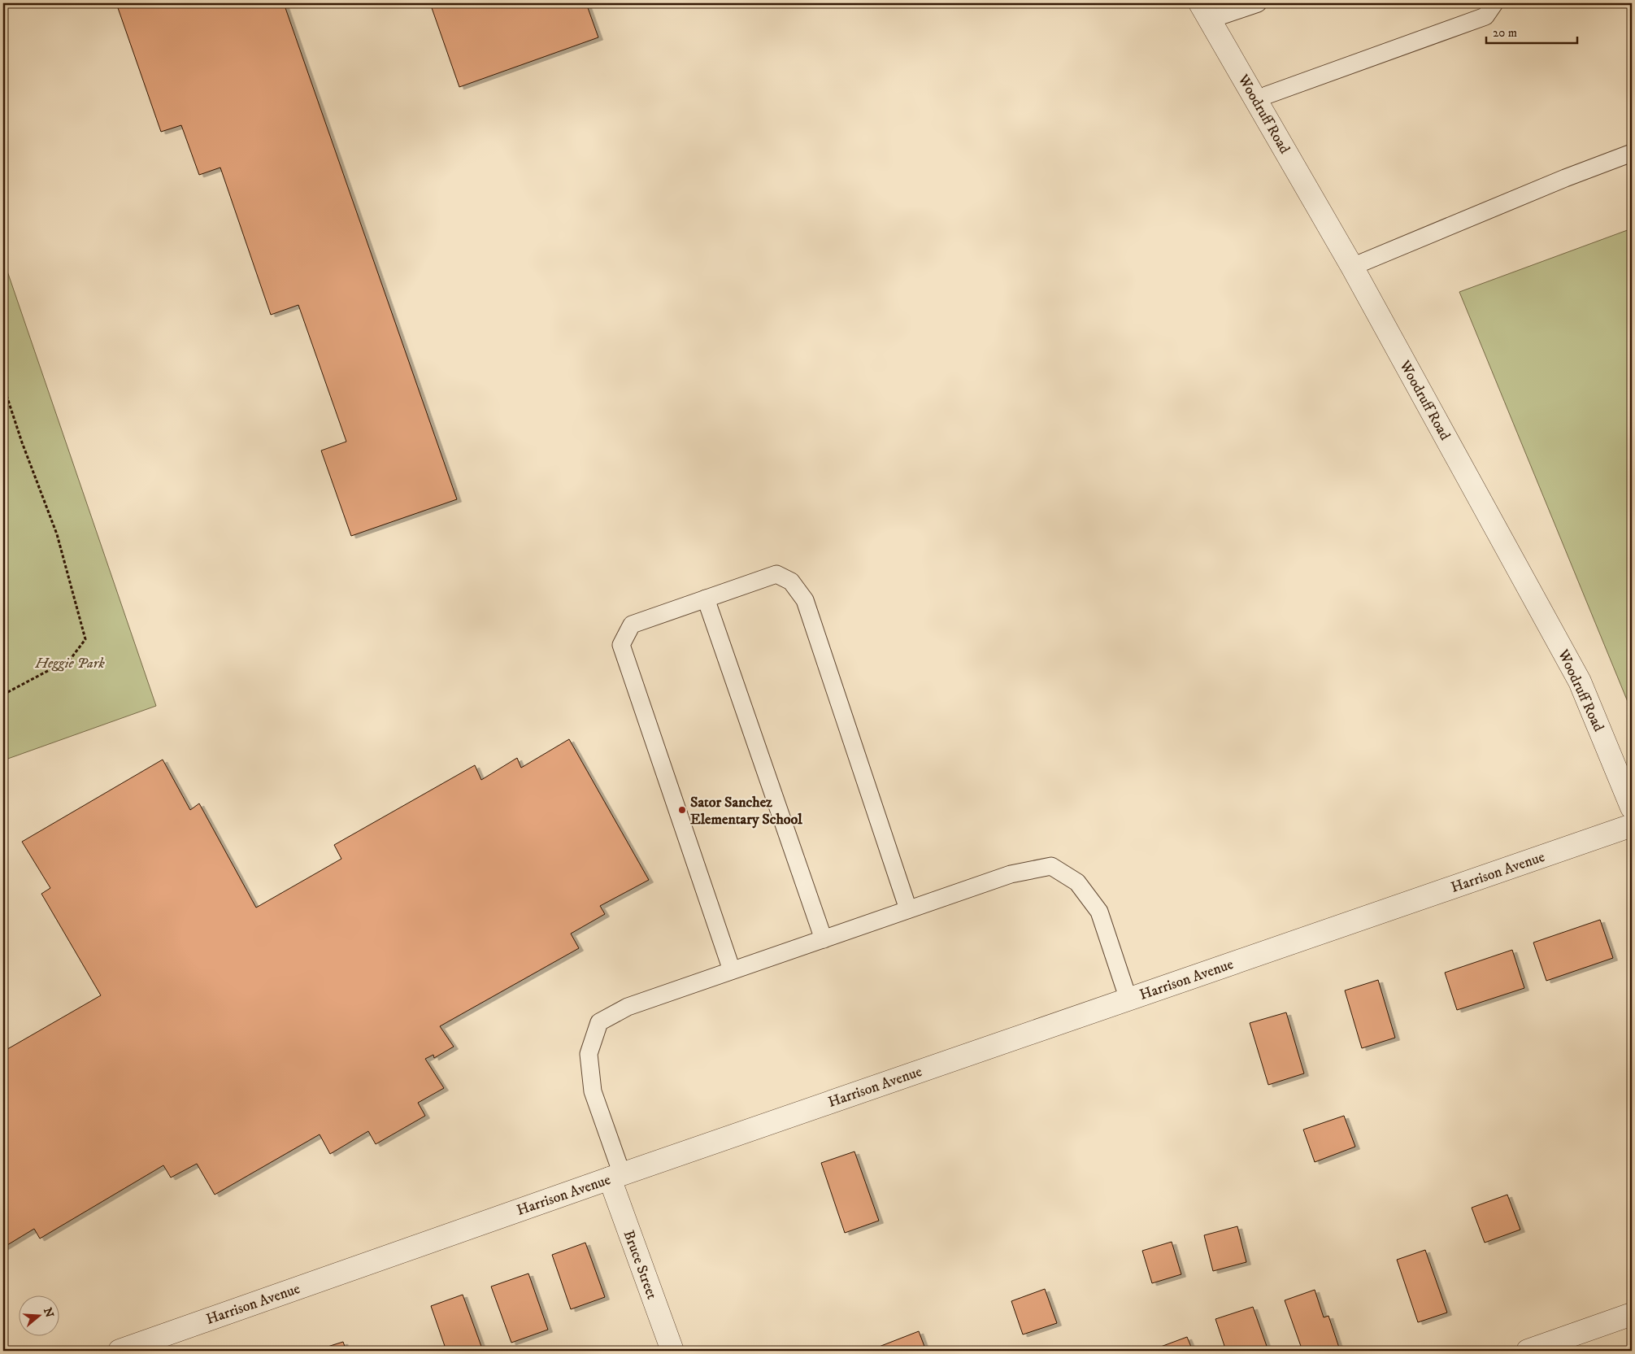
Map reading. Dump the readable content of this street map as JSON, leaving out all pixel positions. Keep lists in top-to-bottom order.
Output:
{
  "streets": {
    "street": ["Woodruff Road", "Harrison Avenue", "Bruce Street"]
  },
  "crossings": [
    ["Harrison Avenue", "Bruce Street"]
  ],
  "parks": ["Heggie Park"],
  "places": ["Sator Sanchez Elementary School"],
  "scale_bar": "20 m",
  "north": "right"
}
